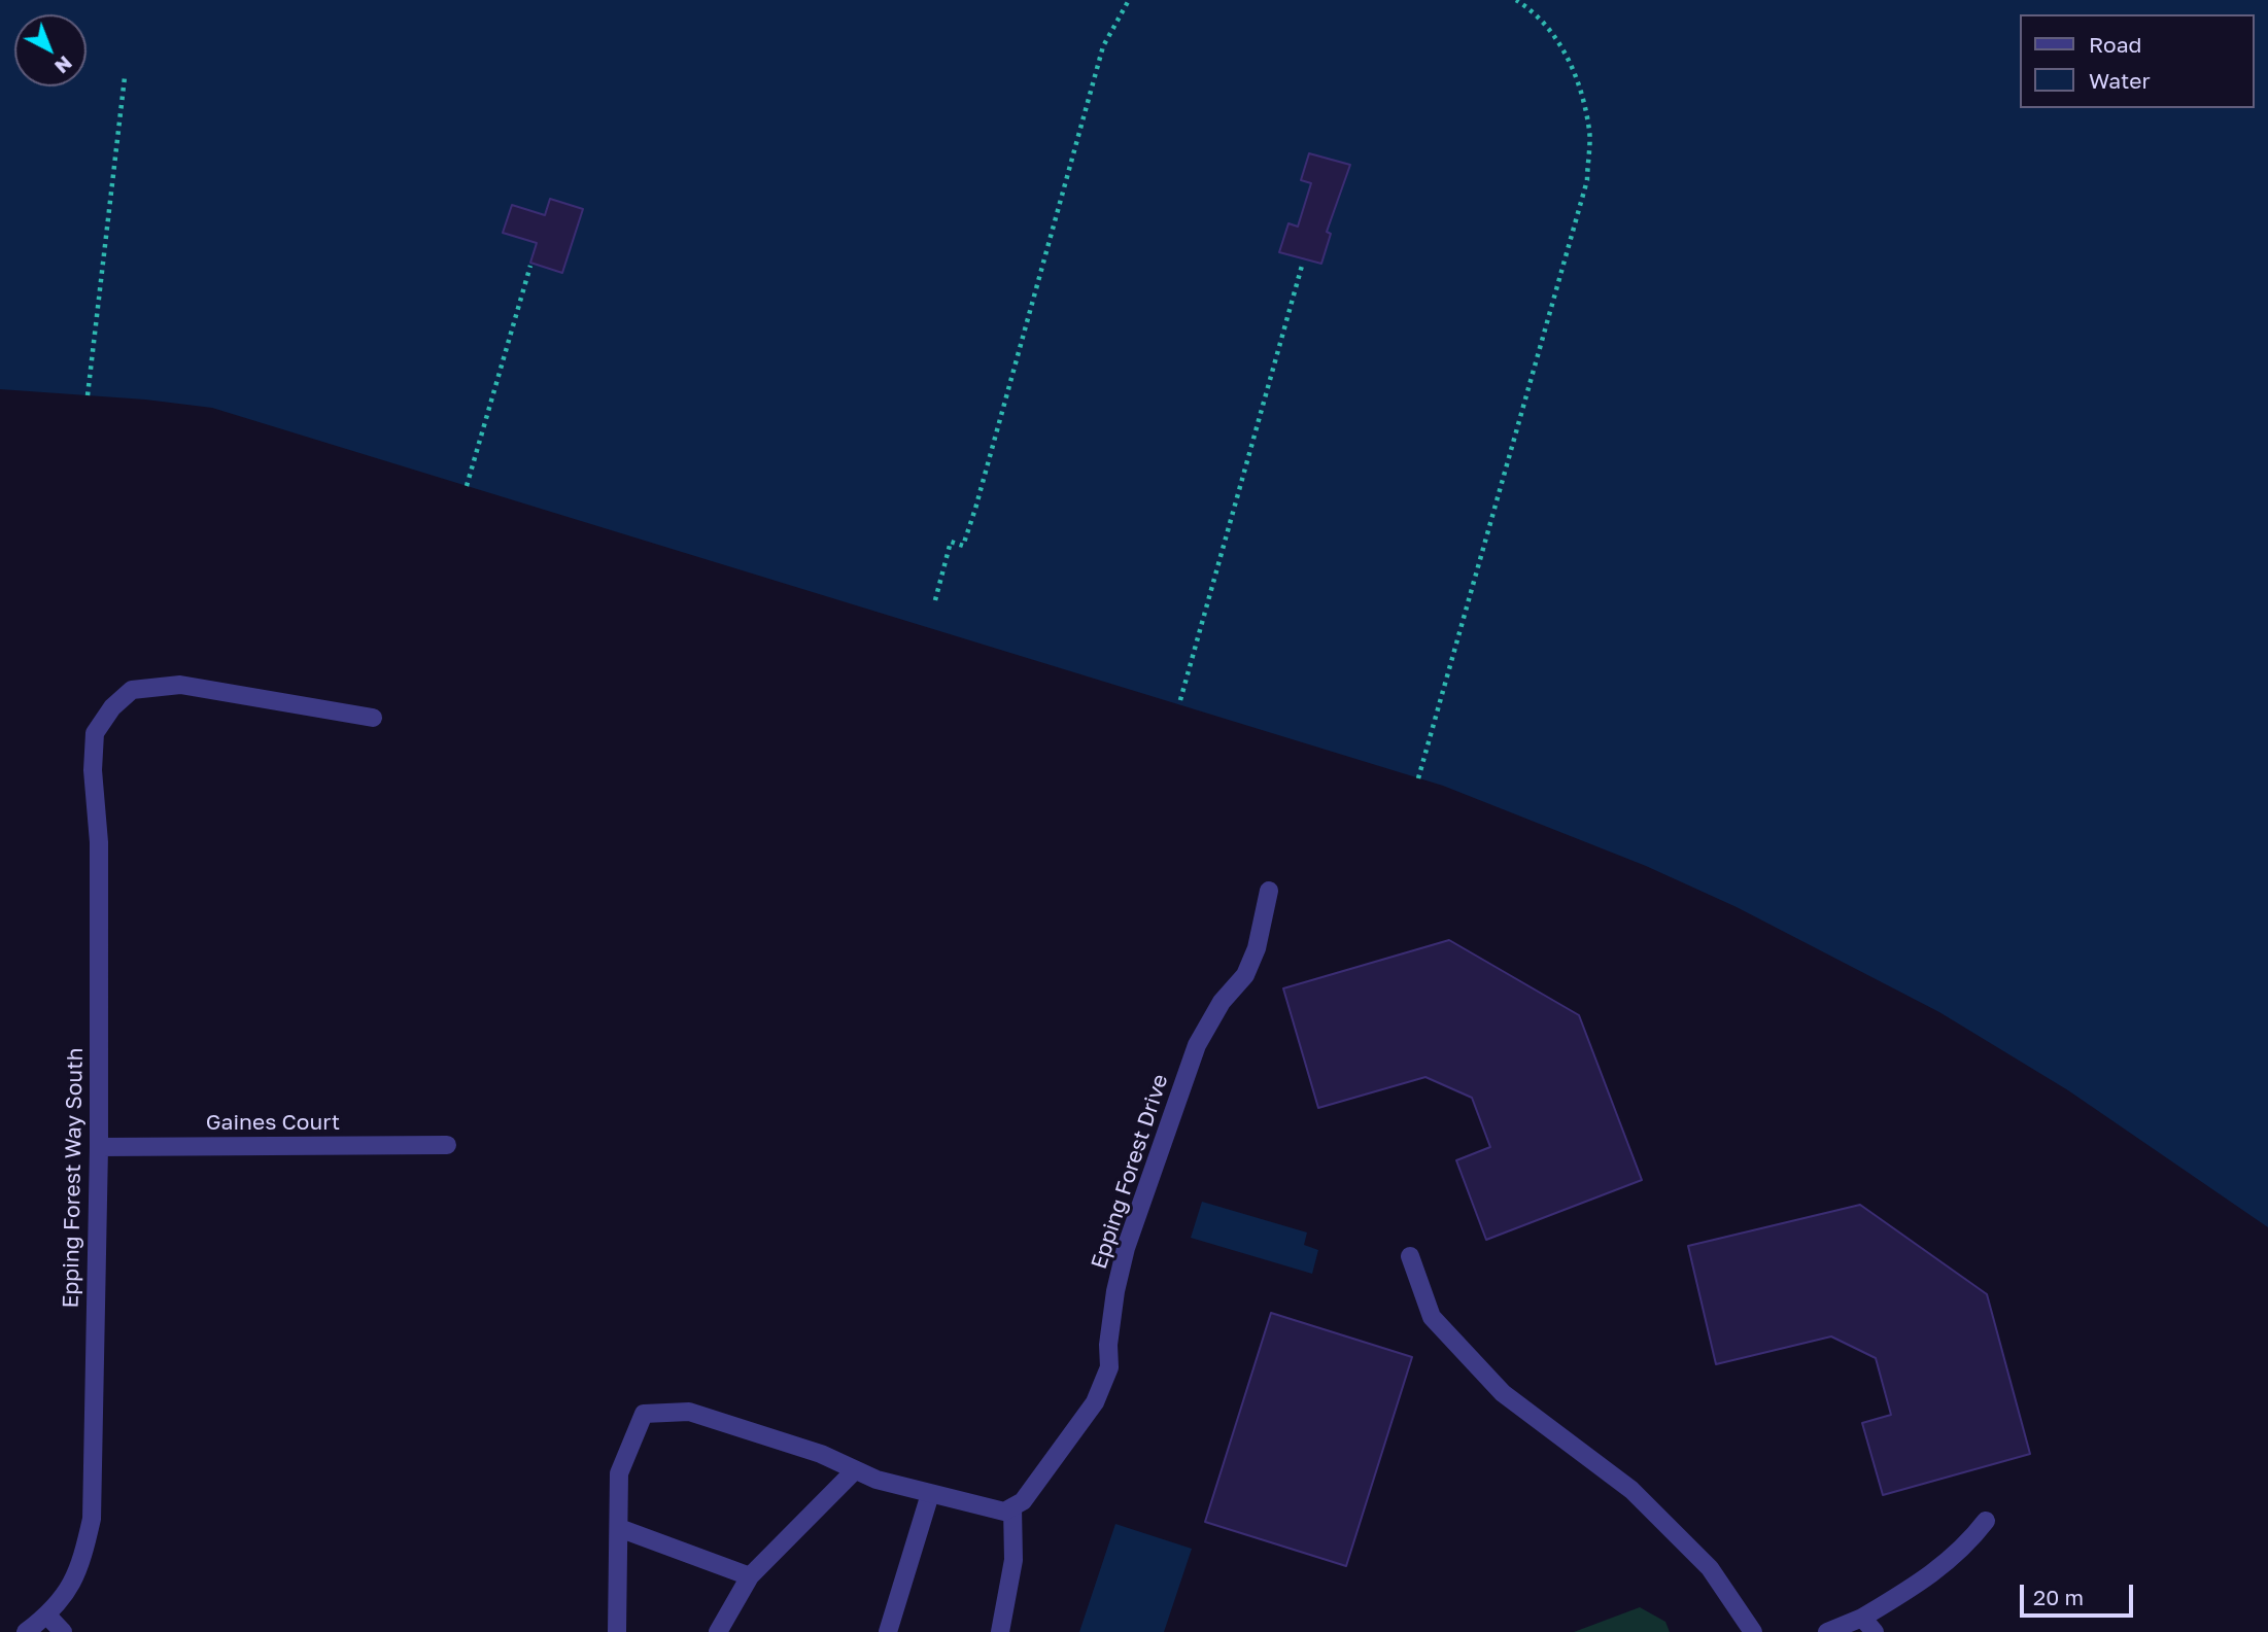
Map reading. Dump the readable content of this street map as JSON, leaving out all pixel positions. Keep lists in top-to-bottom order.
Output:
{
  "streets": {
    "street": ["Gaines Court", "Epping Forest Drive", "Epping Forest Way South"]
  },
  "crossings": [
    ["Gaines Court", "Epping Forest Way South"]
  ],
  "legend": ["Road", "Water"],
  "scale_bar": "20 m",
  "north": "bottom right"
}
